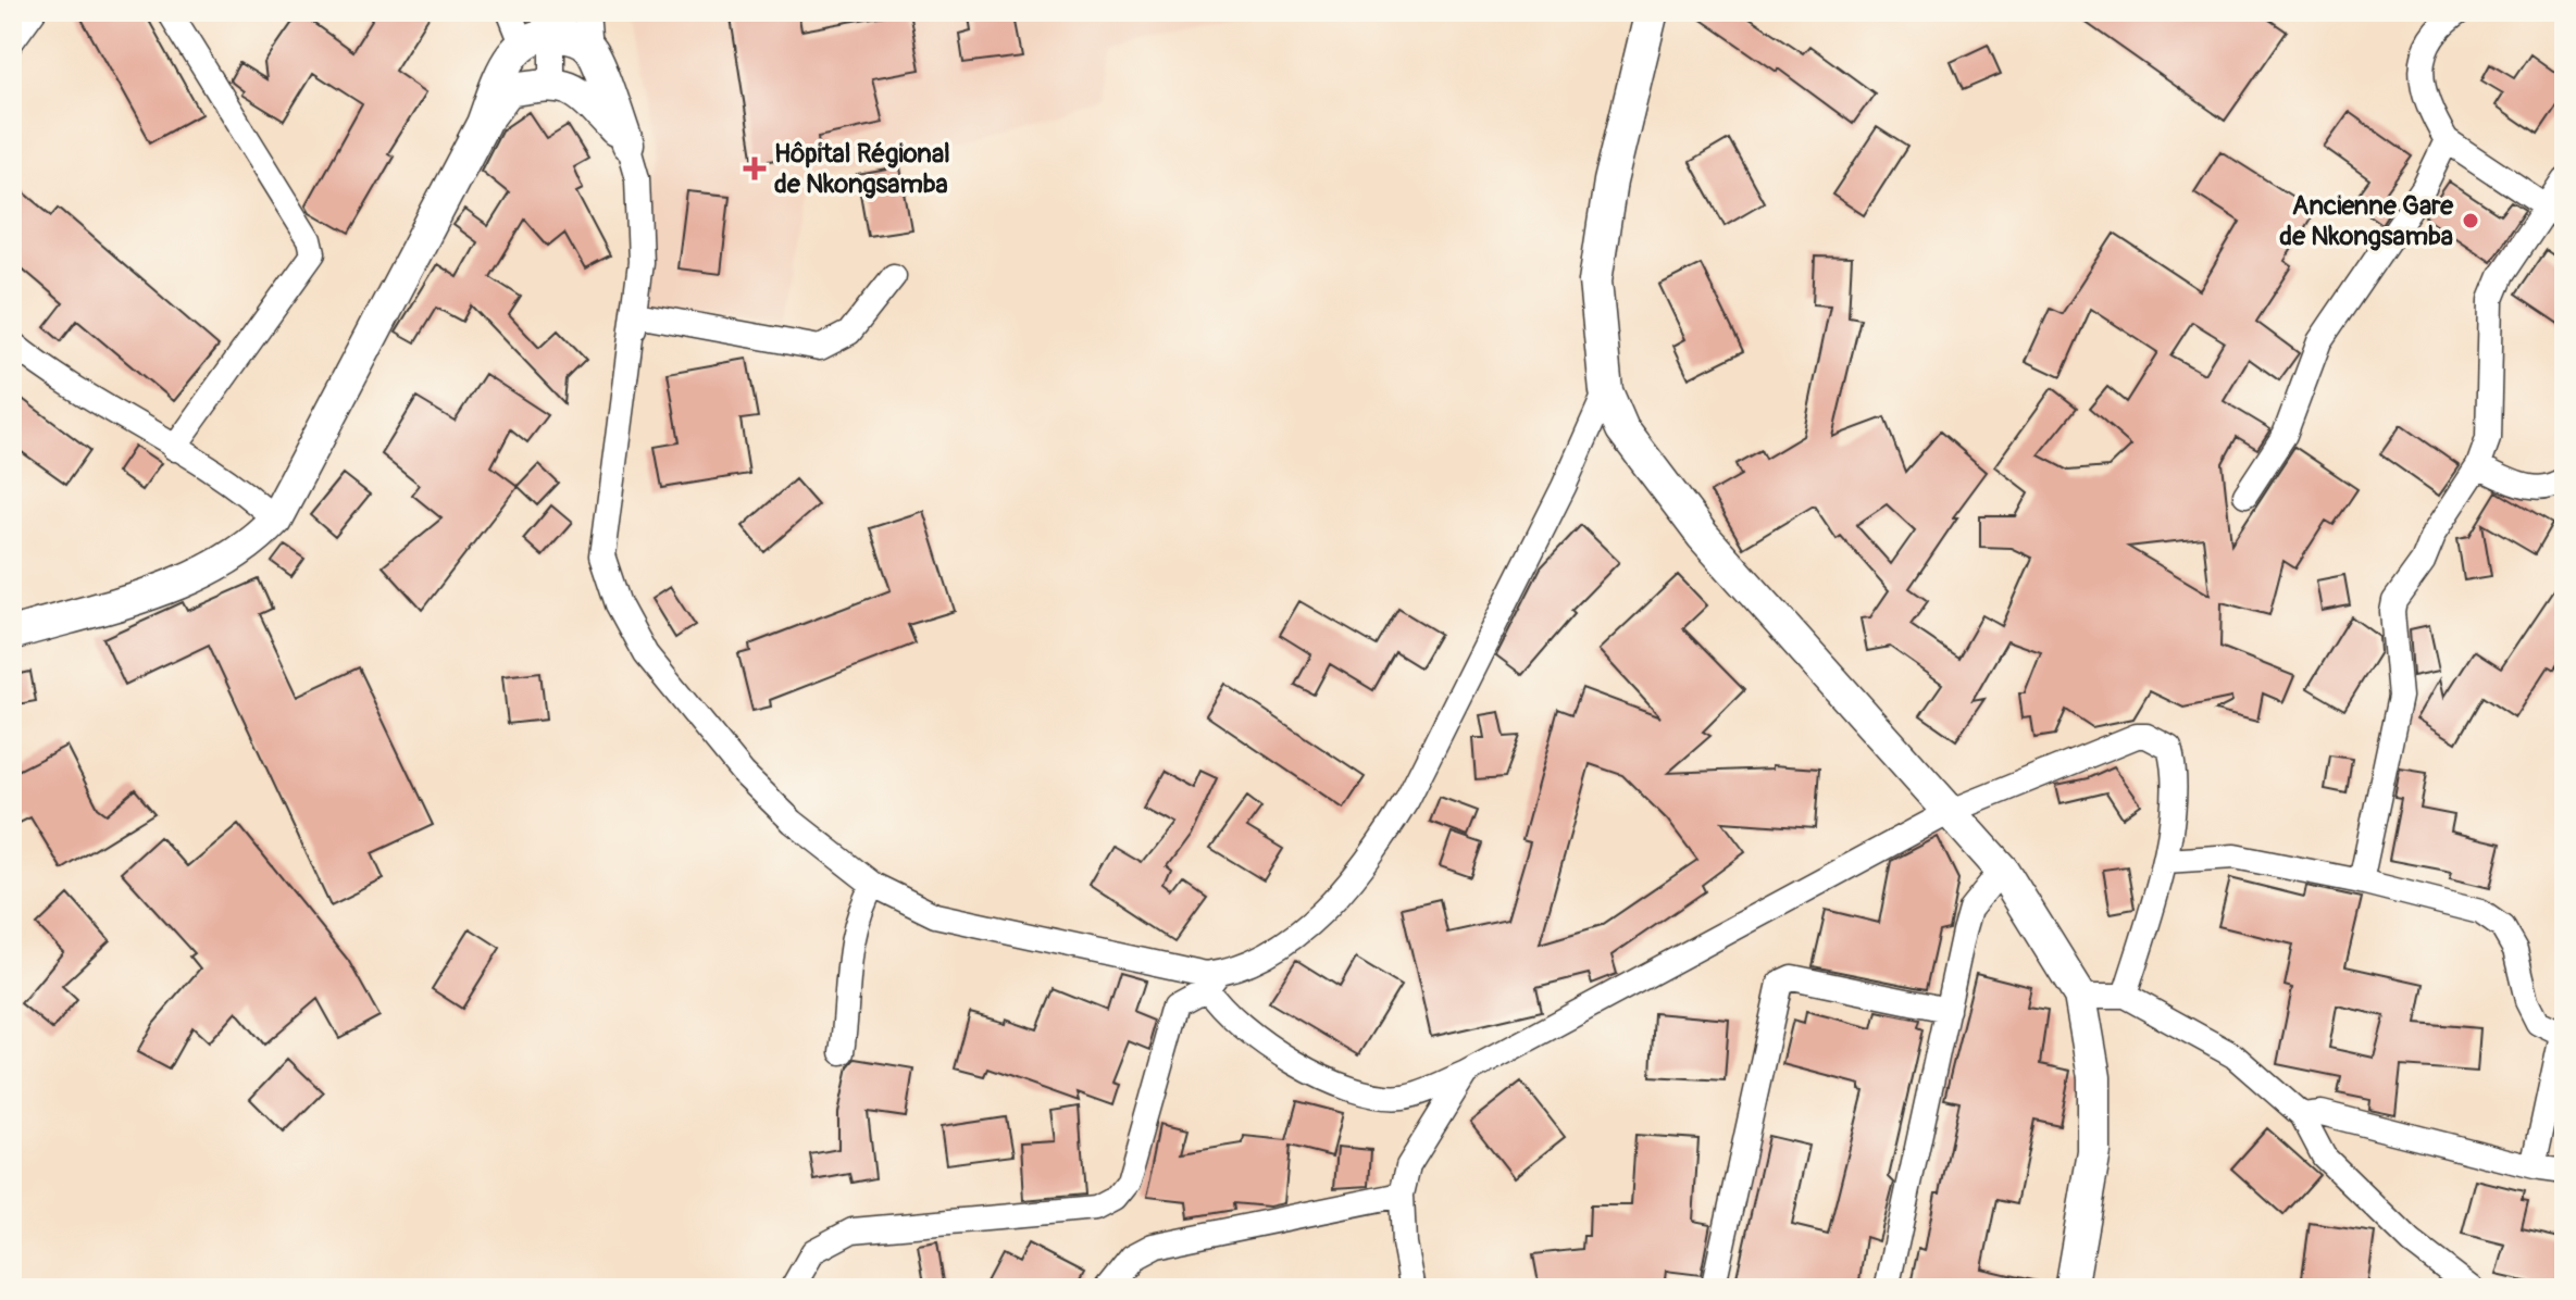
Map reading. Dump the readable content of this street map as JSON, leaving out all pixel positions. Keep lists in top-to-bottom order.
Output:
{
  "places": {
    "health": ["Hôpital Régional de Nkongsamba"],
    "other": ["Ancienne Gare de Nkongsamba"]
  }
}
